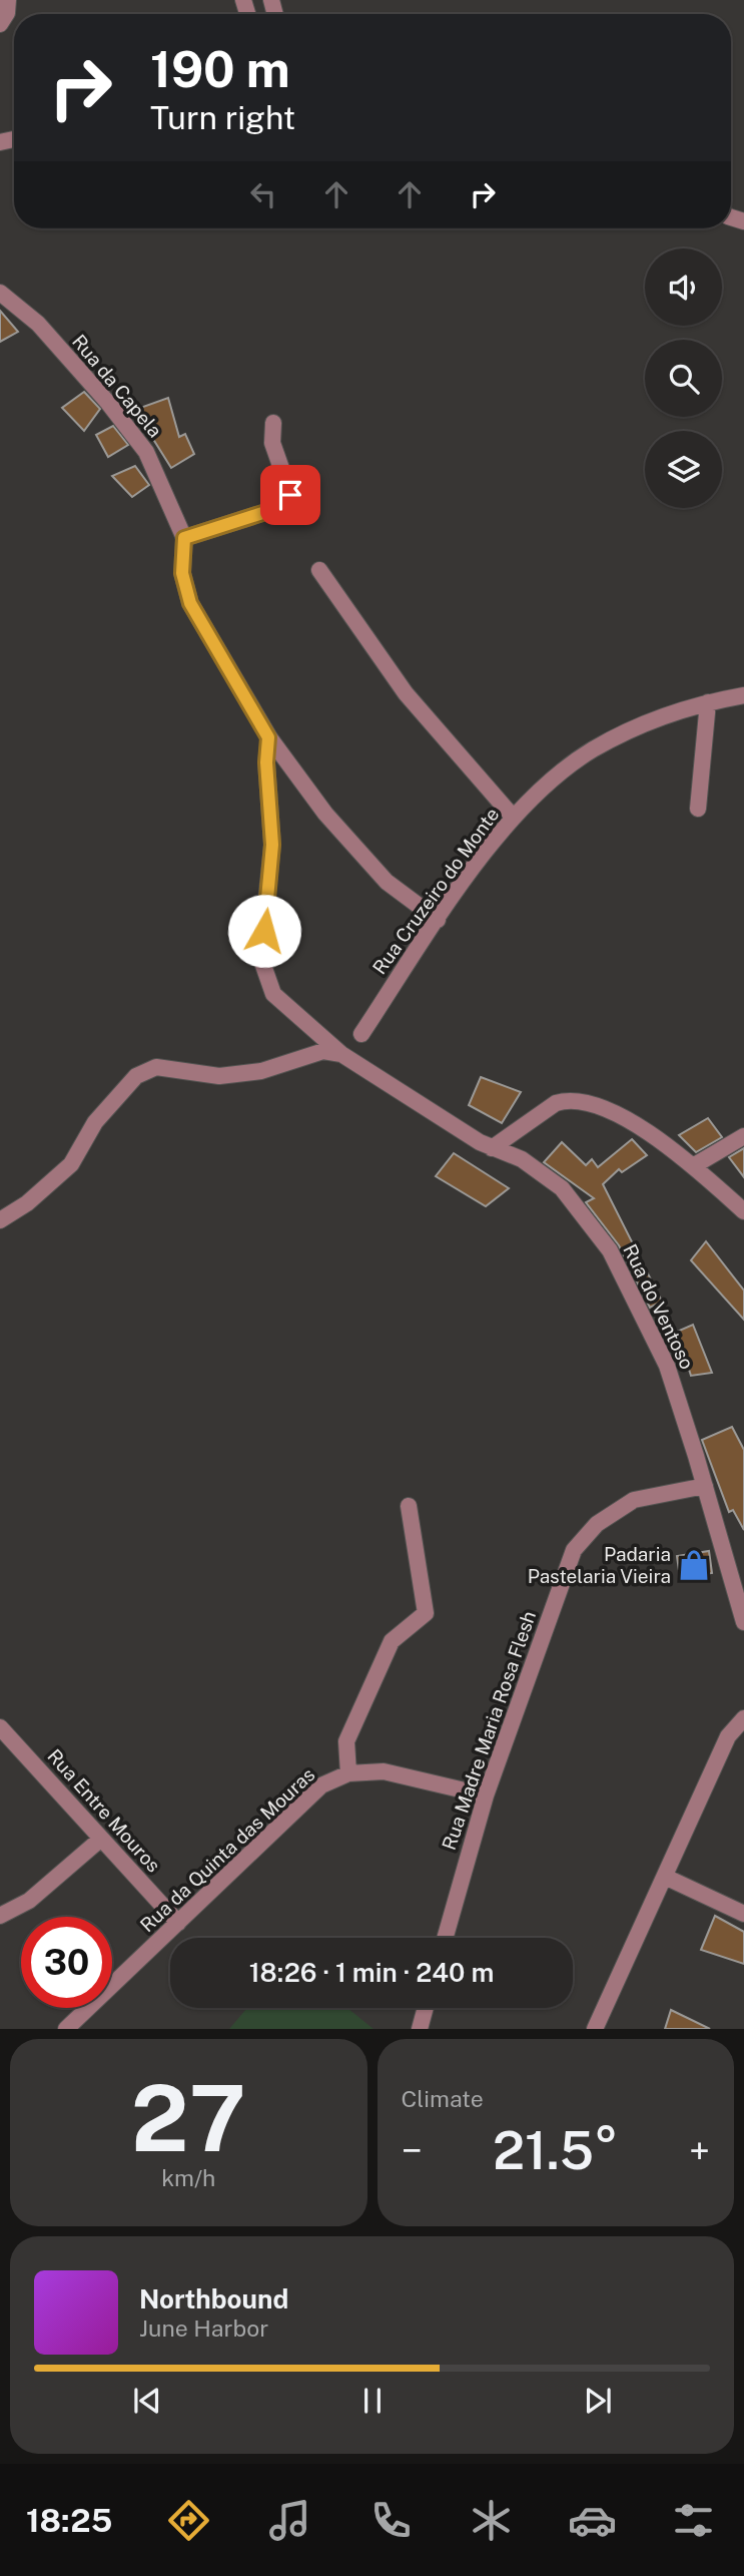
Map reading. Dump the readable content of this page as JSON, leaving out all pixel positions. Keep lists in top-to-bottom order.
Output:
{
  "streets": {
    "street": [
      "Rua da Capela",
      "Rua Cruzeiro do Monte",
      "Rua do Ventoso",
      "Rua Madre Maria Rosa Flesh",
      "Rua Entre Mouros",
      "Rua da Quinta das Mouras"
    ]
  },
  "crossings": [
    ["Rua da Capela", "Rua Cruzeiro do Monte"],
    ["Rua do Ventoso", "Rua Madre Maria Rosa Flesh"],
    ["Rua Madre Maria Rosa Flesh", "Rua da Quinta das Mouras"],
    ["Rua Entre Mouros", "Rua da Quinta das Mouras"]
  ],
  "places": {
    "shop": ["Padaria Pastelaria Vieira"]
  },
  "page": {
    "turn": ["190 m", "Turn right"],
    "limit": "30",
    "trip": "18:26 · 1 min · 240 m",
    "tile": [
      ["27", "km/h"],
      "Climate"
    ],
    "heat": ["−", "21.5°", "+"],
    "song": ["Northbound", "June Harbor"],
    "tabs": "18:25"
  }
}
